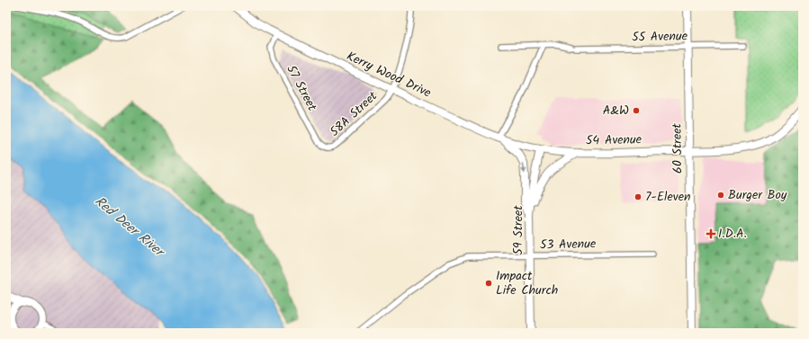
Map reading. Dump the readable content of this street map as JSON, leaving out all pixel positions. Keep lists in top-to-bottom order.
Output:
{
  "streets": {
    "street": [
      "55 Avenue",
      "Kerry Wood Drive",
      "57 Street",
      "58A Street",
      "54 Avenue",
      "60 Street",
      "59 Street",
      "53 Avenue"
    ]
  },
  "crossings": [
    ["55 Avenue", "60 Street"],
    ["Kerry Wood Drive", "57 Street"],
    ["Kerry Wood Drive", "58A Street"],
    ["Kerry Wood Drive", "54 Avenue"],
    ["Kerry Wood Drive", "59 Street"],
    ["57 Street", "58A Street"],
    ["54 Avenue", "60 Street"],
    ["54 Avenue", "59 Street"],
    ["59 Street", "53 Avenue"]
  ],
  "water": ["Red Deer River"],
  "places": {
    "other": [
      "A&W",
      "Burger Boy",
      "7-Eleven",
      "Impact Life Church"
    ],
    "health": ["I.D.A."]
  }
}
